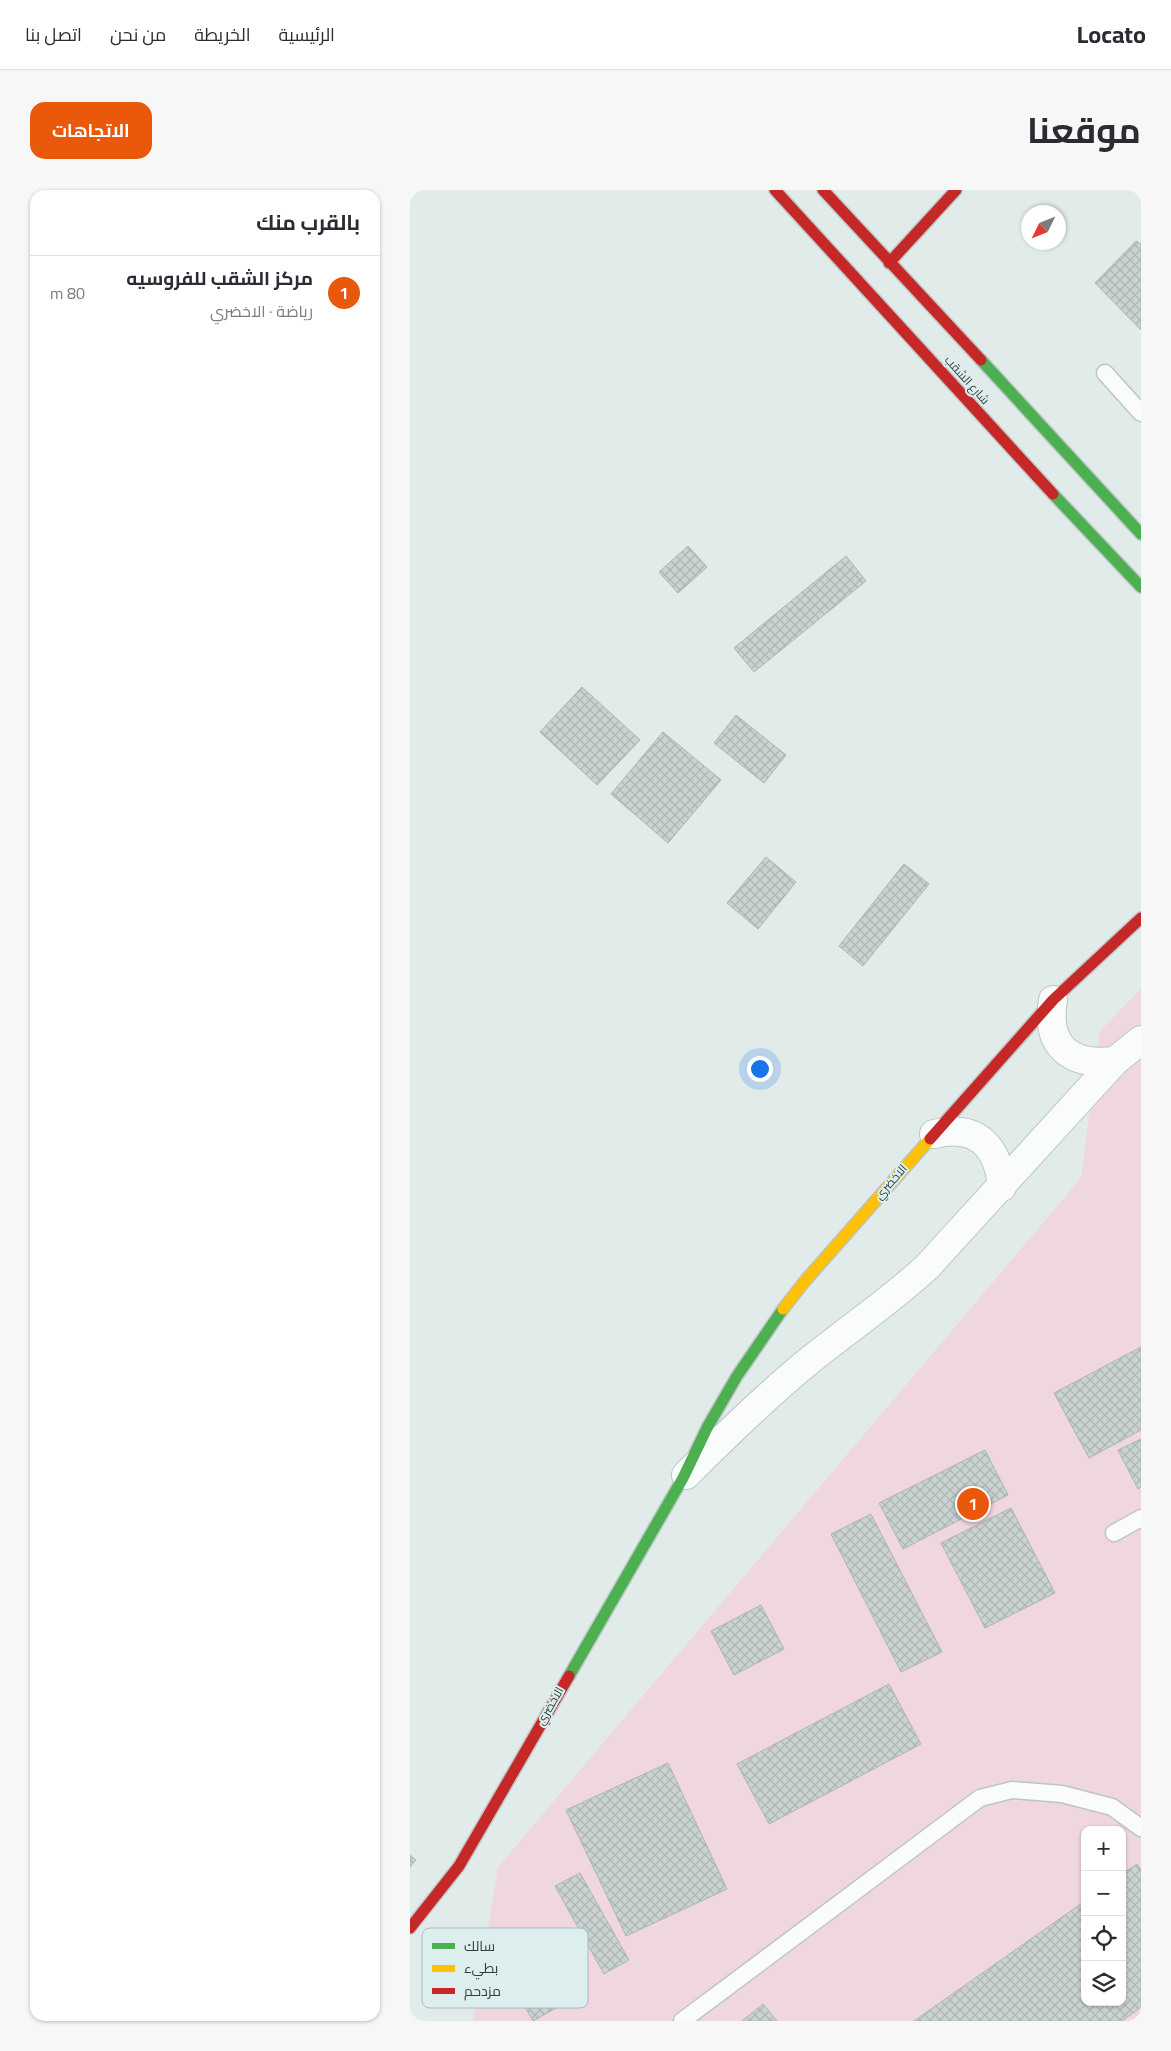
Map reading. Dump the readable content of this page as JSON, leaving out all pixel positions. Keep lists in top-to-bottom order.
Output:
{
  "streets": {
    "street": ["شارع الشقب", "الاخضري"]
  },
  "legend": ["سالك", "بطيء", "مزدحم"],
  "north": "bottom left",
  "page": {
    "header": "Locato",
    "nav": [
      "الرئيسية",
      "الخريطة",
      "من نحن",
      "اتصل بنا"
    ],
    "title": "موقعنا",
    "buttons": "الاتجاهات",
    "heading": "بالقرب منك",
    "list": [
      {
        "mark": "1",
        "name": "مركز الشقب للفروسيه",
        "note": "رياضة · الاخضري",
        "value": "80 m"
      }
    ],
    "pins": "1",
    "map_buttons": ["+", "−"]
  }
}
